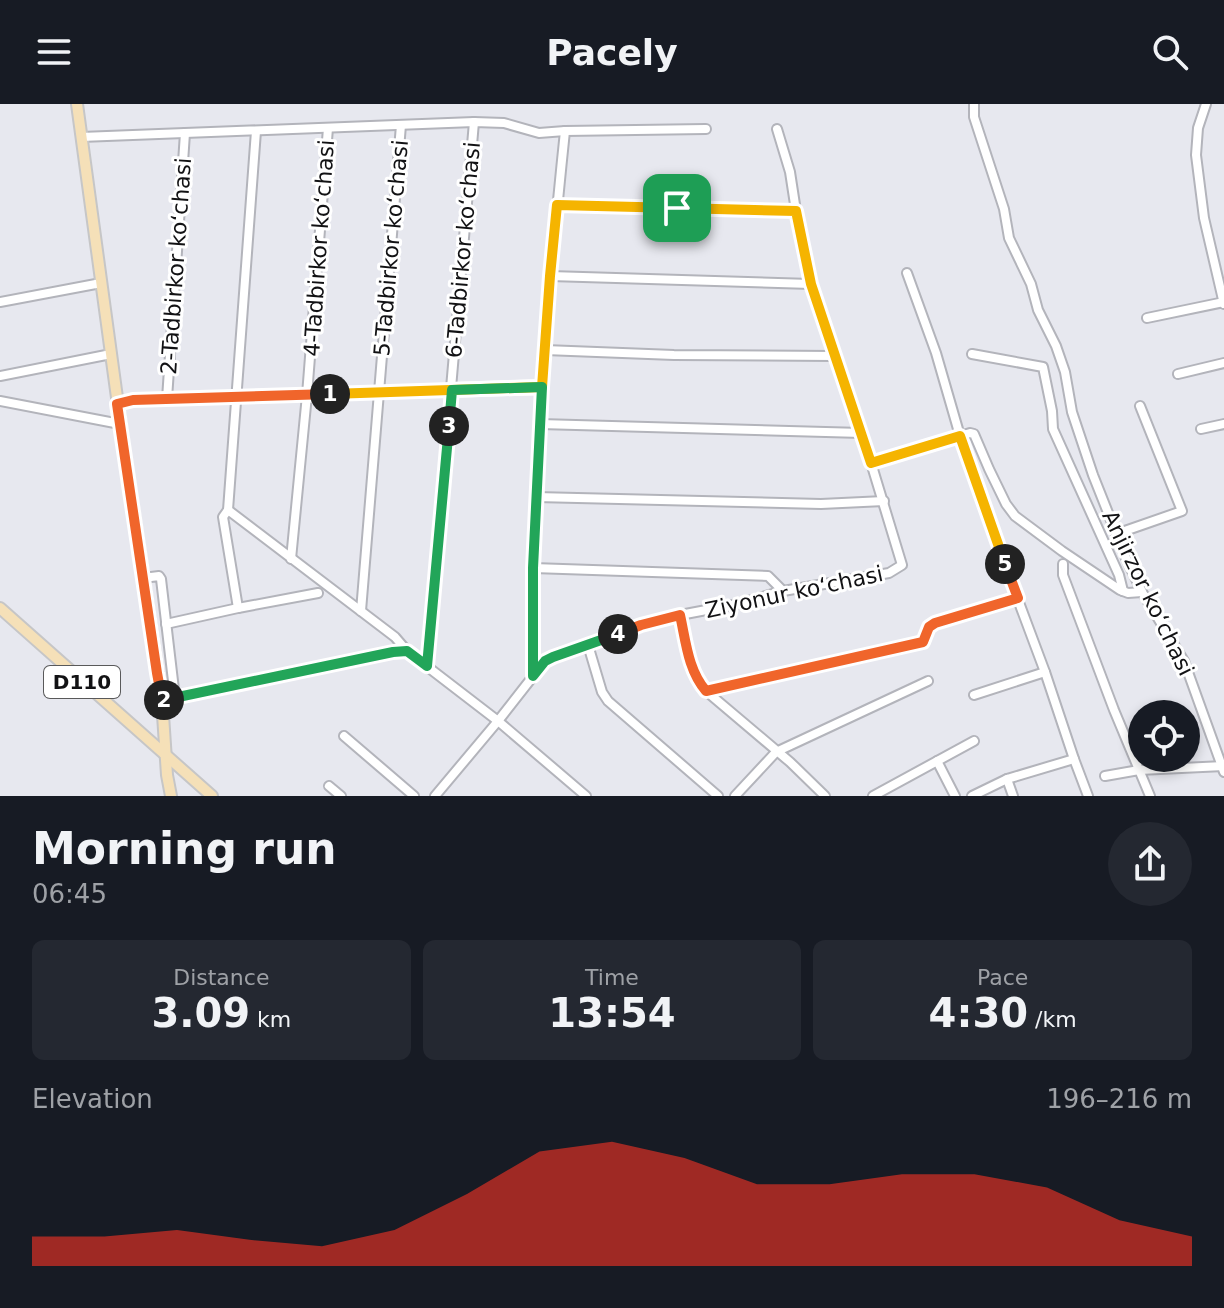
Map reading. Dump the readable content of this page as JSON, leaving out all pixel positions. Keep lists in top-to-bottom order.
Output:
{
  "streets": {
    "main road": ["D110"],
    "street": [
      "4-Tadbirkor koʻchasi",
      "5-Tadbirkor koʻchasi",
      "6-Tadbirkor koʻchasi",
      "2-Tadbirkor koʻchasi",
      "Ziyonur koʻchasi",
      "Anjirzor koʻchasi"
    ]
  },
  "page": {
    "header": "Pacely",
    "pins": [
      "1",
      "3",
      "5",
      "4",
      "2"
    ],
    "heading": ["Morning run", "06:45"],
    "stats": [
      ["Distance", "3.09 km"],
      ["Time", "13:54"],
      ["Pace", "4:30 /km"]
    ],
    "chart": ["Elevation", "196–216 m"]
  }
}
